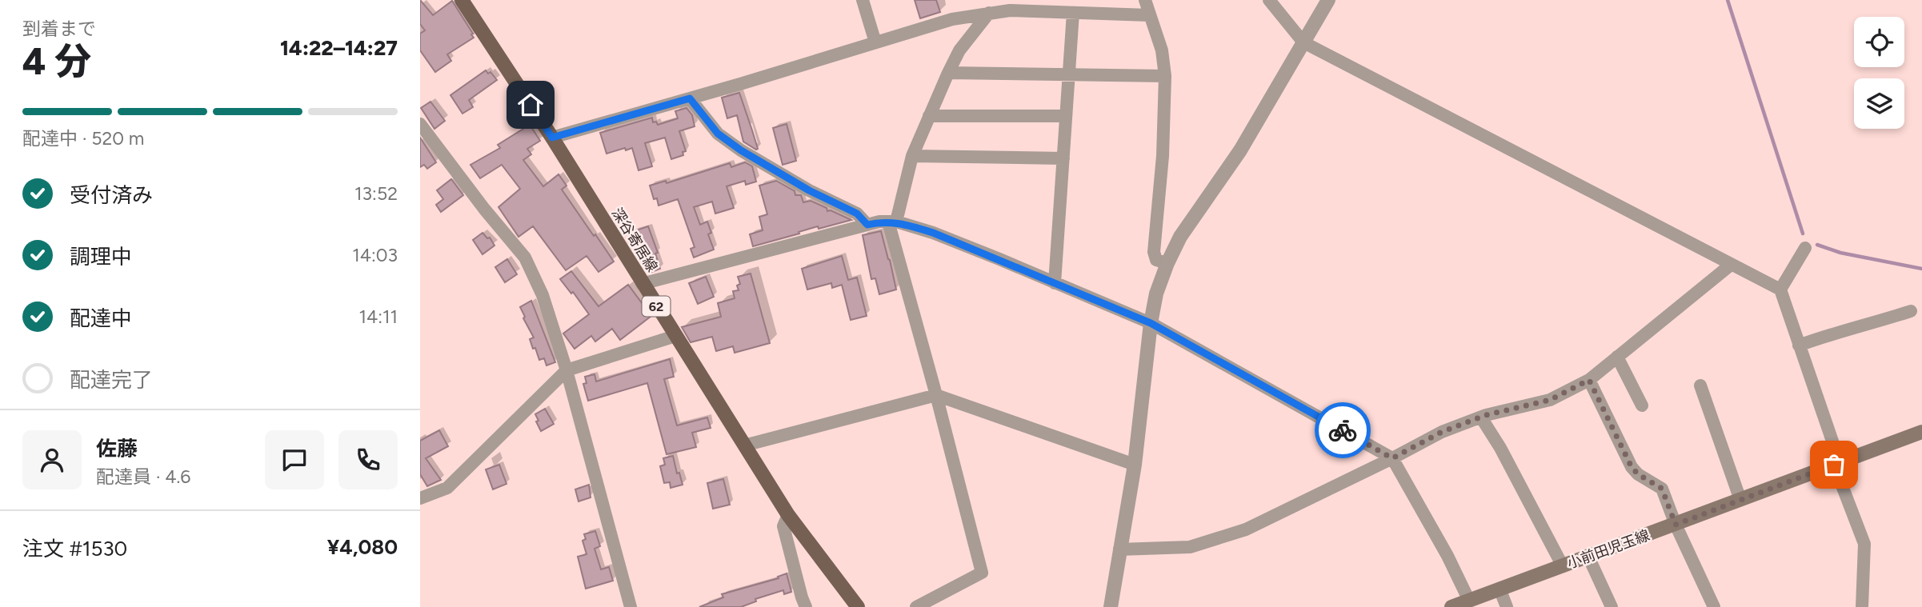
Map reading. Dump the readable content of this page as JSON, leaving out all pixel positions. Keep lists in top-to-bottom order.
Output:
{
  "streets": {
    "main road": ["深谷寄居線", "62", "小前田児玉線"]
  },
  "page": {
    "heading": ["4 分", "到着まで", "14:22–14:27"],
    "panel": [
      "佐藤",
      "配達員 · 4.6",
      "注文 #1530",
      "¥4,080"
    ],
    "bar": "配達中 · 520 m",
    "list": [
      ["受付済み", "13:52"],
      ["調理中", "14:03"],
      ["配達中", "14:11"],
      "配達完了"
    ]
  }
}
